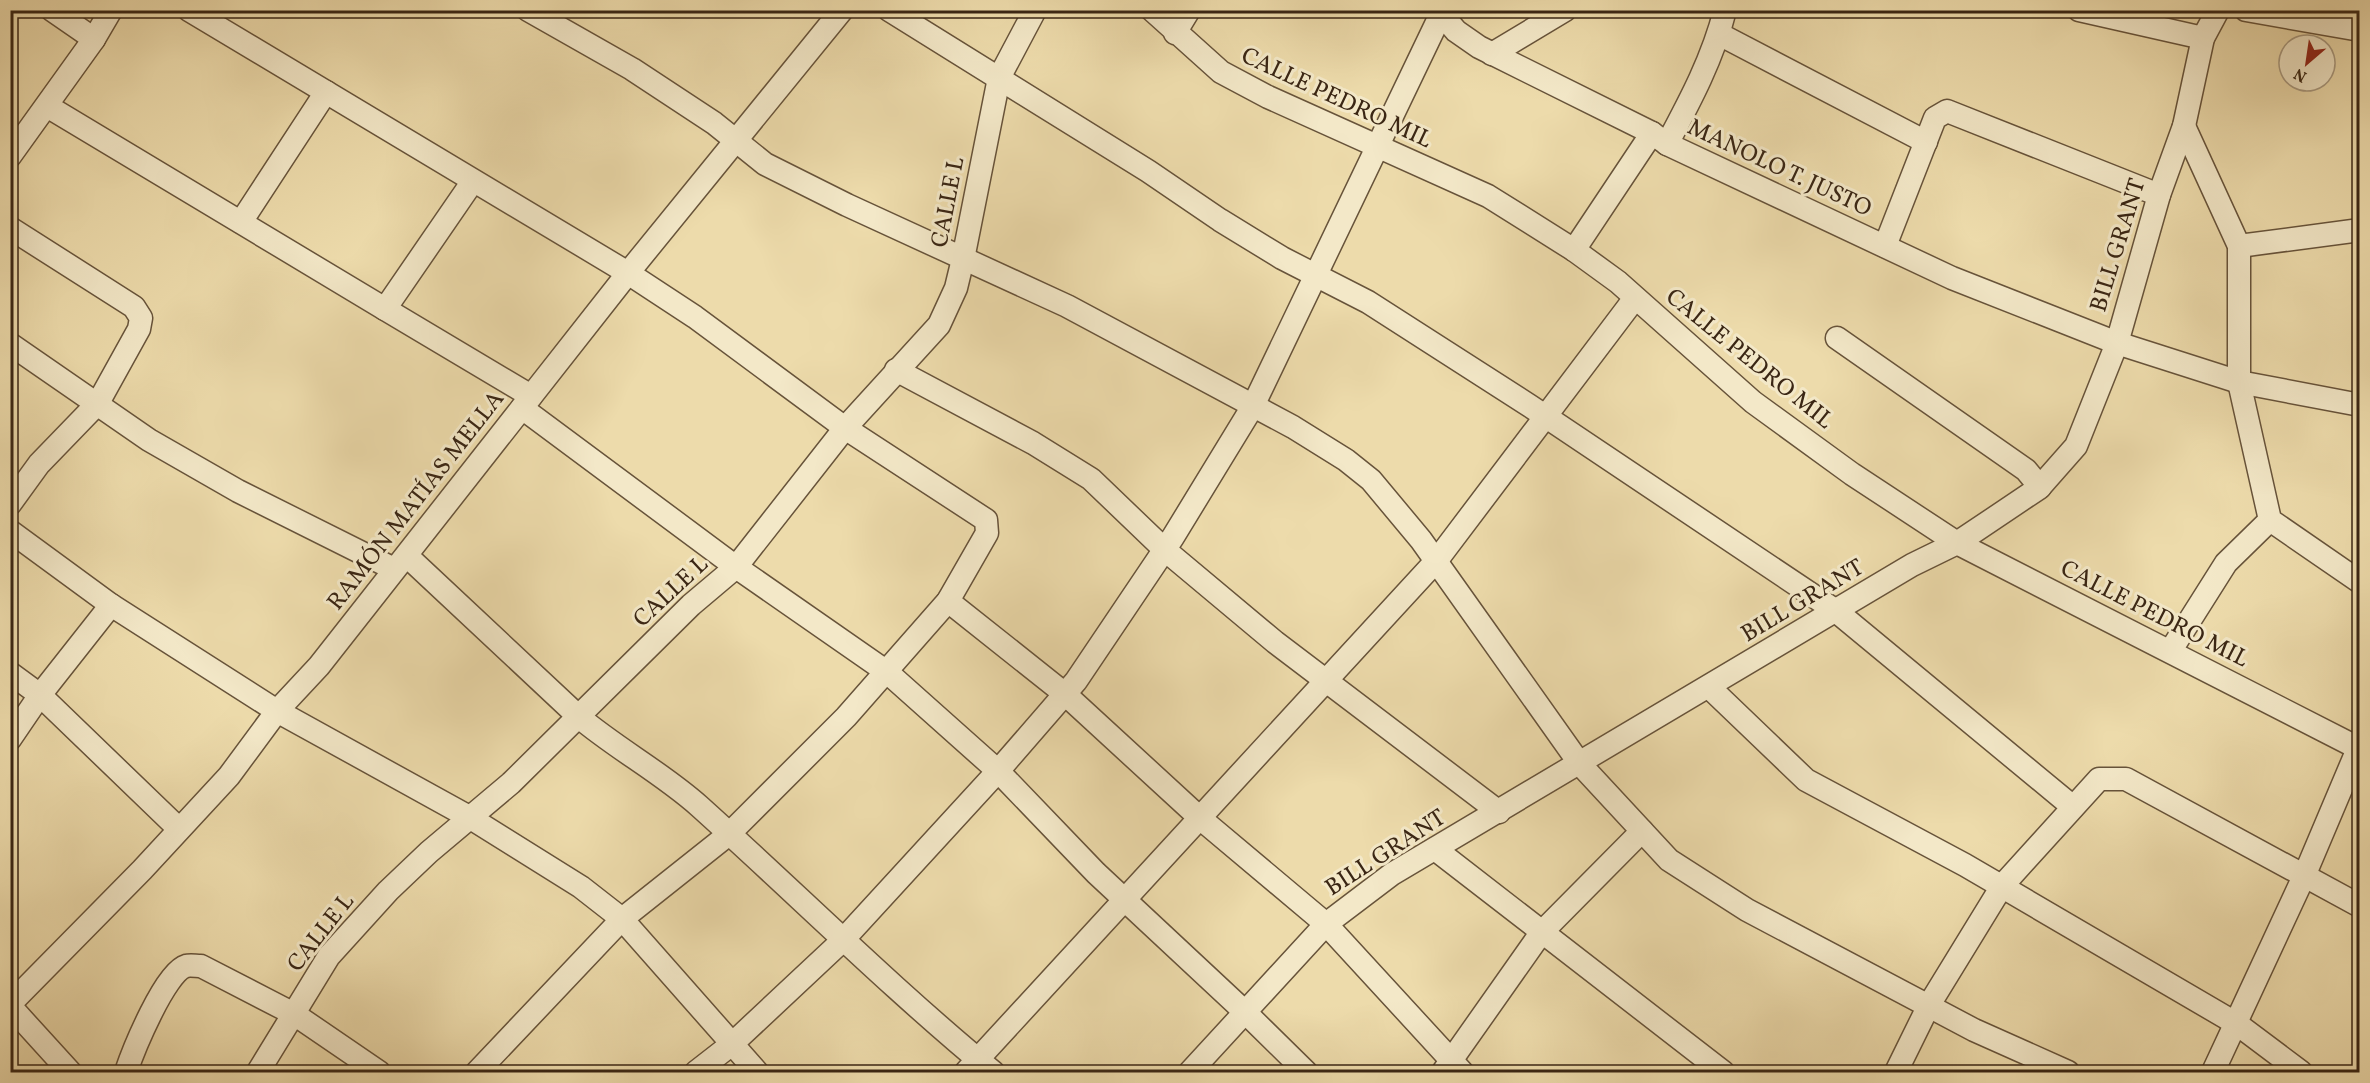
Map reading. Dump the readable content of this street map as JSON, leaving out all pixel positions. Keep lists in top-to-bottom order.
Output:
{
  "streets": {
    "street": [
      "CALLE PEDRO MIL",
      "MANOLO T. JUSTO",
      "CALLE L",
      "BILL GRANT",
      "RAMÓN MATÍAS MELLA"
    ]
  },
  "crossings": [
    ["CALLE PEDRO MIL", "BILL GRANT"],
    ["MANOLO T. JUSTO", "BILL GRANT"]
  ],
  "north": "bottom left"
}
